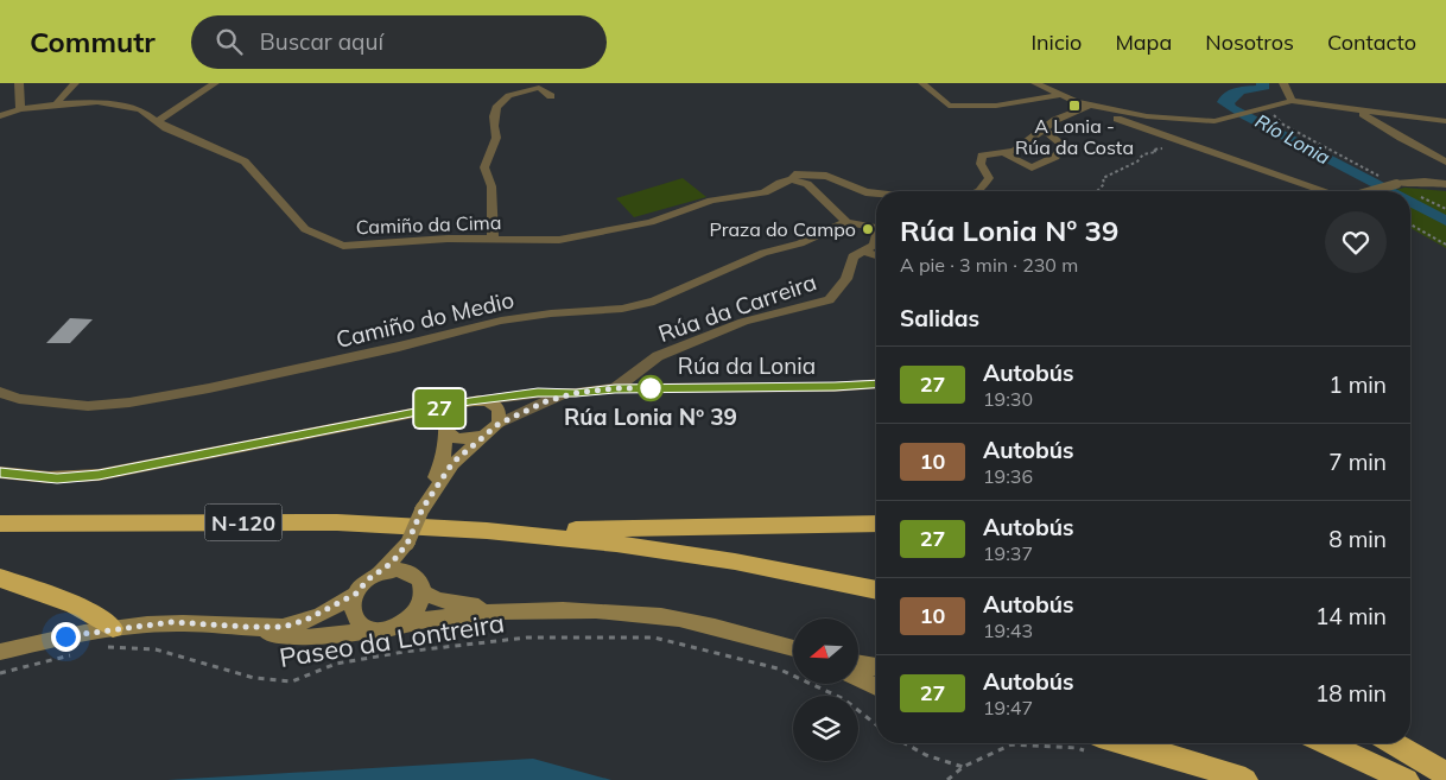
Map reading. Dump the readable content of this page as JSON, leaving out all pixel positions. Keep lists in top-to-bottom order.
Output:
{
  "streets": {
    "highway": ["N-120"],
    "street": [
      "Camiño da Cima",
      "Rúa da Carreira",
      "Camiño do Medio",
      "Rúa da Lonia"
    ],
    "path": ["Paseo da Lontreira"]
  },
  "crossings": [
    ["Rúa da Carreira", "Rúa da Lonia"]
  ],
  "water": ["Río Lonia"],
  "places": {
    "transit": ["A Lonia - Rúa da Costa"],
    "other": ["Praza do Campo", "Rúa Lonia Nº 39"]
  },
  "lines": ["bus line 27"],
  "north": "left",
  "page": {
    "header": "Commutr",
    "search": "Buscar aquí",
    "nav": [
      "Inicio",
      "Mapa",
      "Nosotros",
      "Contacto"
    ],
    "on_map": "27",
    "heading": [
      ["Rúa Lonia Nº 39", "A pie · 3 min · 230 m"],
      "Salidas"
    ],
    "list": [
      {
        "mark": "27",
        "name": "Autobús",
        "note": "19:30",
        "value": "1 min"
      },
      {
        "mark": "10",
        "name": "Autobús",
        "note": "19:36",
        "value": "7 min"
      },
      {
        "mark": "27",
        "name": "Autobús",
        "note": "19:37",
        "value": "8 min"
      },
      {
        "mark": "10",
        "name": "Autobús",
        "note": "19:43",
        "value": "14 min"
      },
      {
        "mark": "27",
        "name": "Autobús",
        "note": "19:47",
        "value": "18 min"
      }
    ]
  }
}
